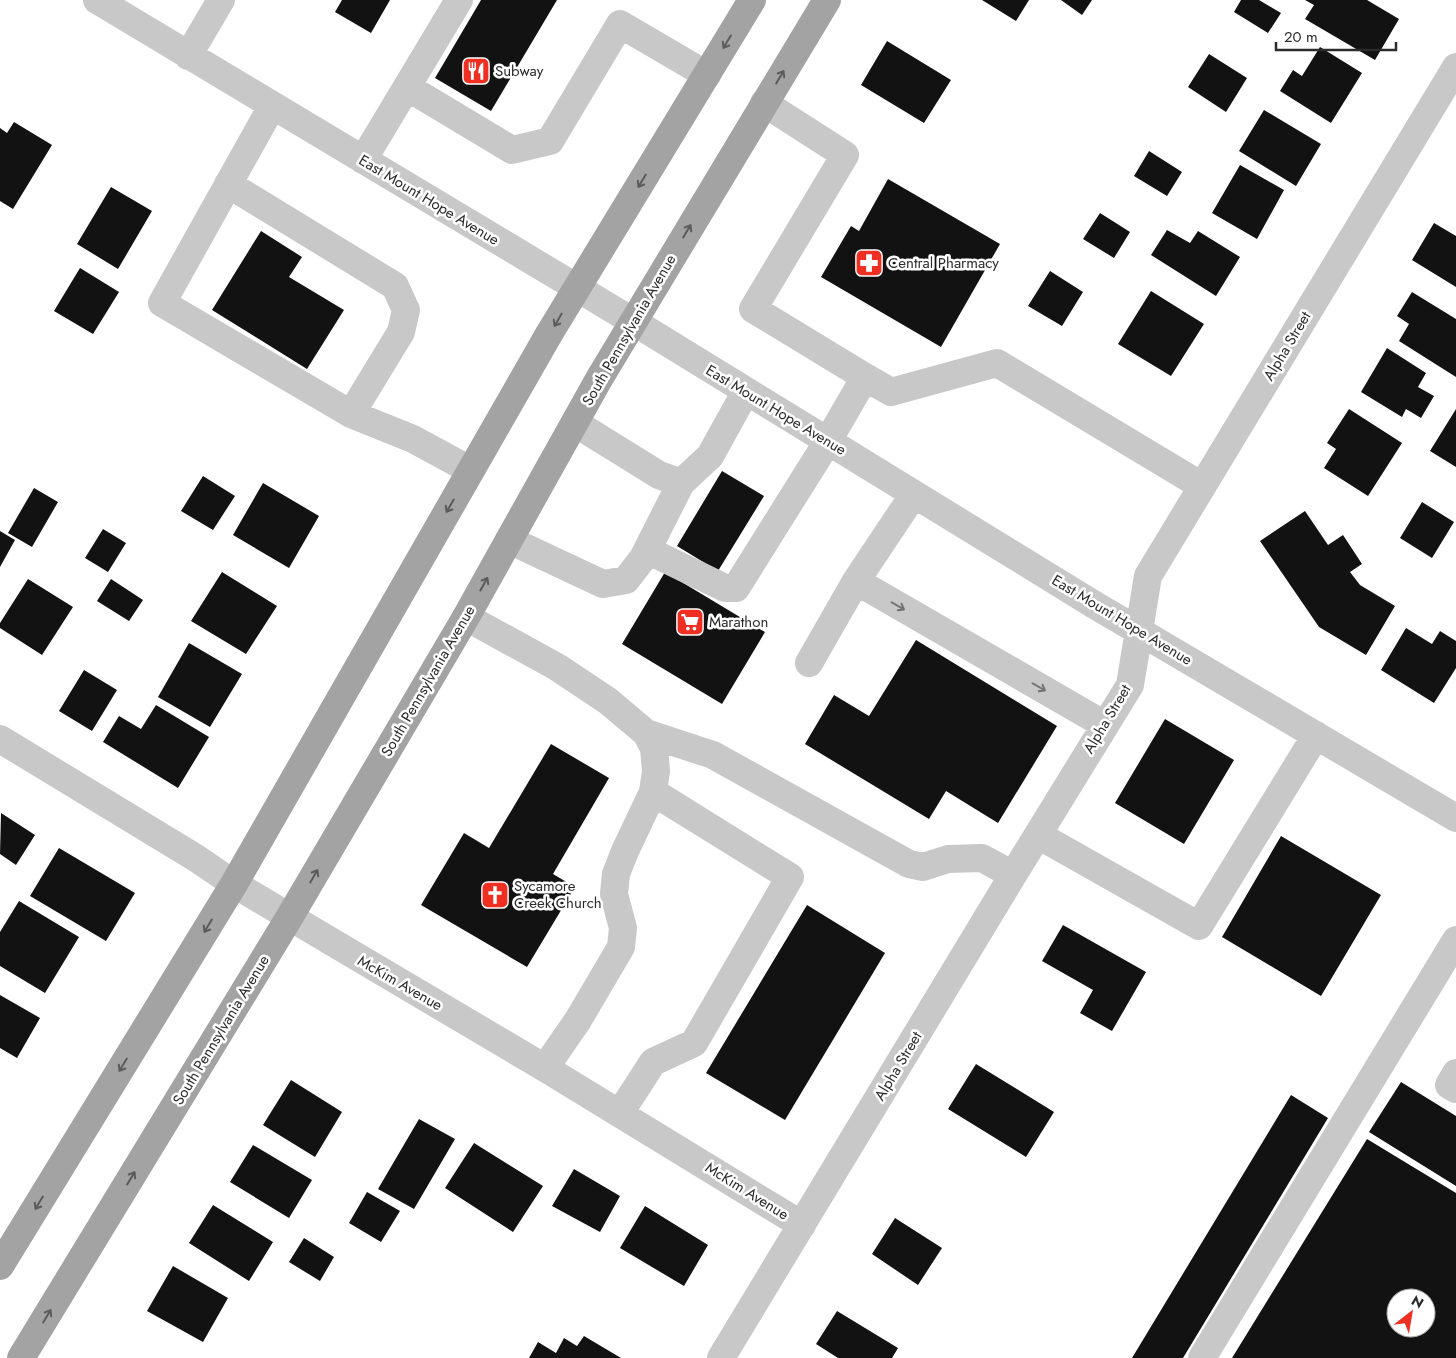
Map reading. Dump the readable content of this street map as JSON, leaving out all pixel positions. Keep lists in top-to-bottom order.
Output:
{
  "streets": {
    "main road": ["South Pennsylvania Avenue"],
    "street": ["East Mount Hope Avenue", "Alpha Street", "McKim Avenue"]
  },
  "crossings": [
    ["East Mount Hope Avenue", "South Pennsylvania Avenue"],
    ["East Mount Hope Avenue", "Alpha Street"],
    ["South Pennsylvania Avenue", "McKim Avenue"],
    ["Alpha Street", "McKim Avenue"]
  ],
  "places": {
    "restaurant": ["Subway"],
    "pharmacy": ["Central Pharmacy"],
    "supermarket": ["Marathon"],
    "church": ["Sycamore Creek Church"]
  },
  "scale_bar": "20 m",
  "north": "top right"
}
